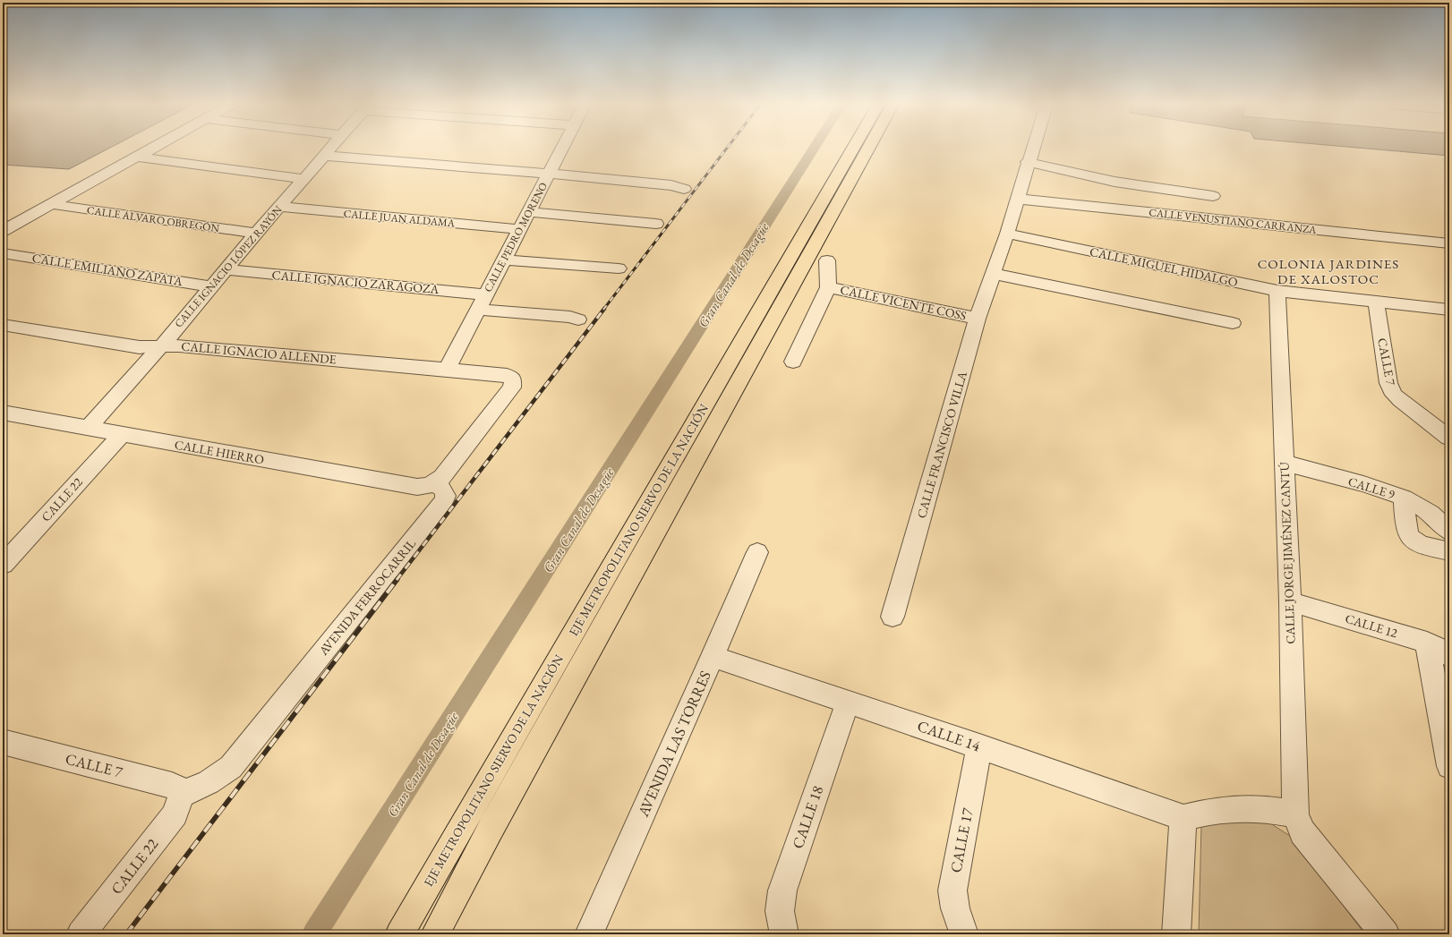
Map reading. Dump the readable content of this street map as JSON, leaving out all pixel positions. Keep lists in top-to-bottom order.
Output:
{
  "streets": {
    "highway": ["EJE METROPOLITANO SIERVO DE LA NACIÓN"],
    "street": [
      "CALLE JUAN ALDAMA",
      "CALLE ÁLVARO OBREGÓN",
      "CALLE VENUSTIANO CARRANZA",
      "CALLE PEDRO MORENO",
      "CALLE IGNACIO LÓPEZ RAYÓN",
      "CALLE MIGUEL HIDALGO",
      "CALLE EMILIANO ZAPATA",
      "CALLE IGNACIO ZARAGOZA",
      "CALLE VICENTE COSS",
      "CALLE IGNACIO ALLENDE",
      "CALLE 7",
      "CALLE FRANCISCO VILLA",
      "CALLE HIERRO",
      "CALLE 9",
      "CALLE 22",
      "CALLE JORGE JIMÉNEZ CANTÚ",
      "AVENIDA FERROCARRIL",
      "CALLE 12",
      "CALLE 14",
      "AVENIDA LAS TORRES",
      "CALLE 18",
      "CALLE 17"
    ]
  },
  "crossings": [
    ["CALLE JUAN ALDAMA", "CALLE PEDRO MORENO"],
    ["CALLE JUAN ALDAMA", "CALLE IGNACIO LÓPEZ RAYÓN"],
    ["CALLE ÁLVARO OBREGÓN", "CALLE IGNACIO LÓPEZ RAYÓN"],
    ["CALLE VENUSTIANO CARRANZA", "CALLE FRANCISCO VILLA"],
    ["CALLE PEDRO MORENO", "CALLE IGNACIO ZARAGOZA"],
    ["CALLE PEDRO MORENO", "CALLE IGNACIO ALLENDE"],
    ["CALLE IGNACIO LÓPEZ RAYÓN", "CALLE EMILIANO ZAPATA"],
    ["CALLE IGNACIO LÓPEZ RAYÓN", "CALLE IGNACIO ZARAGOZA"],
    ["CALLE IGNACIO LÓPEZ RAYÓN", "CALLE IGNACIO ALLENDE"],
    ["CALLE IGNACIO LÓPEZ RAYÓN", "CALLE HIERRO"],
    ["CALLE MIGUEL HIDALGO", "CALLE 7"],
    ["CALLE MIGUEL HIDALGO", "CALLE FRANCISCO VILLA"],
    ["CALLE MIGUEL HIDALGO", "CALLE JORGE JIMÉNEZ CANTÚ"],
    ["CALLE VICENTE COSS", "CALLE FRANCISCO VILLA"],
    ["CALLE IGNACIO ALLENDE", "CALLE HIERRO"],
    ["CALLE IGNACIO ALLENDE", "AVENIDA FERROCARRIL"],
    ["CALLE 7", "CALLE 22"],
    ["CALLE 7", "AVENIDA FERROCARRIL"],
    ["CALLE HIERRO", "CALLE 22"],
    ["CALLE HIERRO", "AVENIDA FERROCARRIL"],
    ["CALLE 9", "CALLE JORGE JIMÉNEZ CANTÚ"],
    ["CALLE 22", "AVENIDA FERROCARRIL"],
    ["CALLE JORGE JIMÉNEZ CANTÚ", "CALLE 12"],
    ["CALLE 14", "AVENIDA LAS TORRES"],
    ["CALLE 14", "CALLE 18"],
    ["CALLE 14", "CALLE 17"]
  ],
  "districts": ["COLONIA JARDINES DE XALOSTOC"],
  "water": ["Gran Canal de Desagüe"]
}
